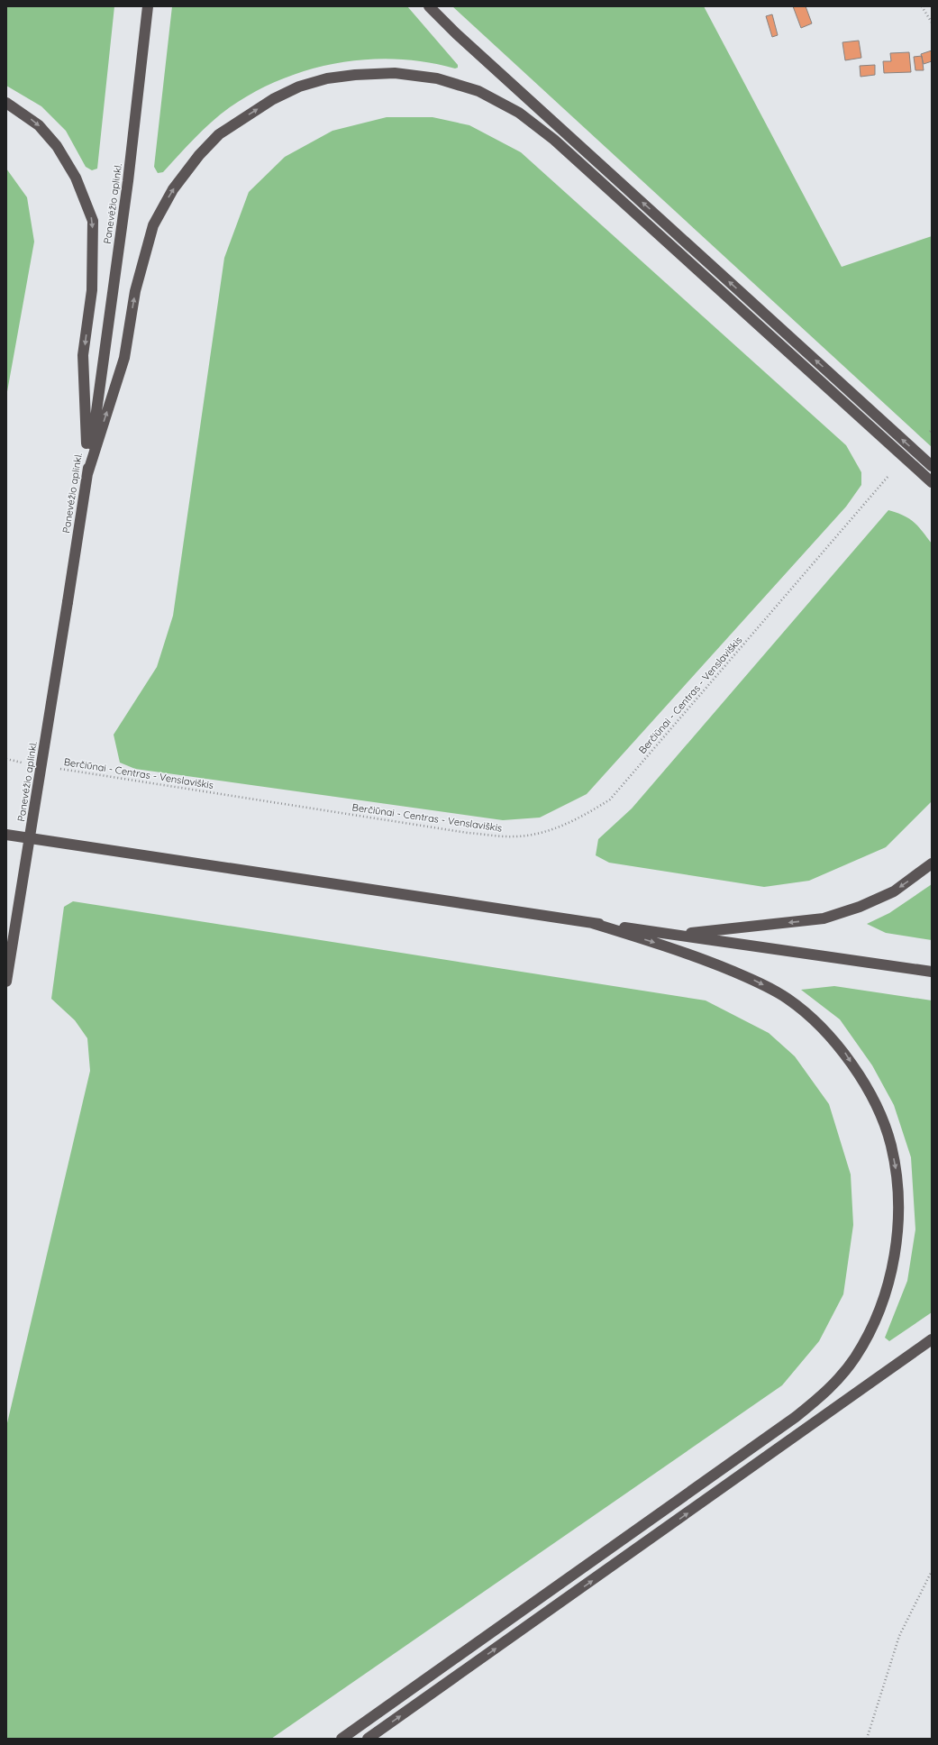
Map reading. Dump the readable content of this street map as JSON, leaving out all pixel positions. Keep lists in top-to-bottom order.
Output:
{
  "streets": {
    "highway": ["Panevėžio aplinkl."],
    "path": ["Berčiūnai - Centras - Venslaviškis"]
  }
}
